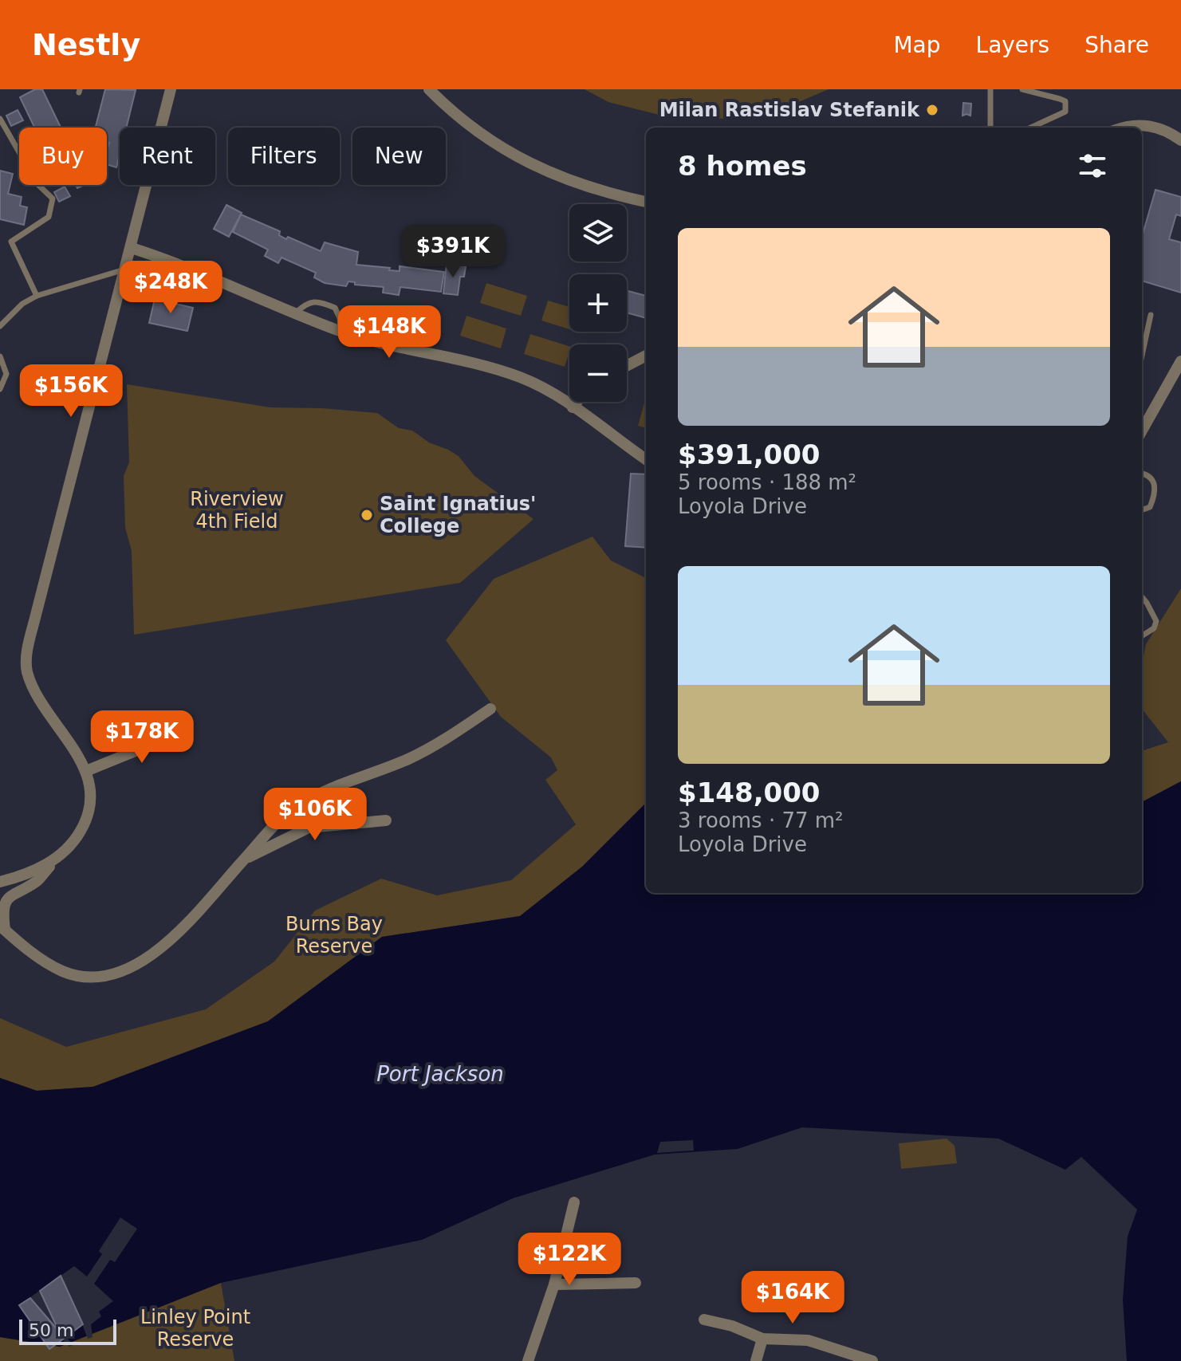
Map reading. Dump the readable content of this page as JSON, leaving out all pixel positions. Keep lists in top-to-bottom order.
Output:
{
  "water": ["Port Jackson"],
  "parks": ["Riverview 4th Field", "Burns Bay Reserve", "Linley Point Reserve"],
  "places": ["Milan Rastislav Stefanik", "Saint Ignatius' College"],
  "scale_bar": "50 m",
  "page": {
    "header": "Nestly",
    "nav": ["Map", "Layers", "Share"],
    "chip": [
      "Buy",
      "Rent",
      "Filters",
      "New"
    ],
    "heading": "8 homes",
    "map_buttons": ["+", "−"],
    "list": [
      {
        "name": "$391,000",
        "note": "5 rooms · 188 m² · Loyola Drive"
      },
      {
        "name": "$148,000",
        "note": "3 rooms · 77 m² · Loyola Drive"
      }
    ],
    "price": [
      "$391K",
      "$248K",
      "$148K",
      "$156K",
      "$178K",
      "$106K",
      "$122K",
      "$164K"
    ],
    "scale": "50 m"
  }
}
